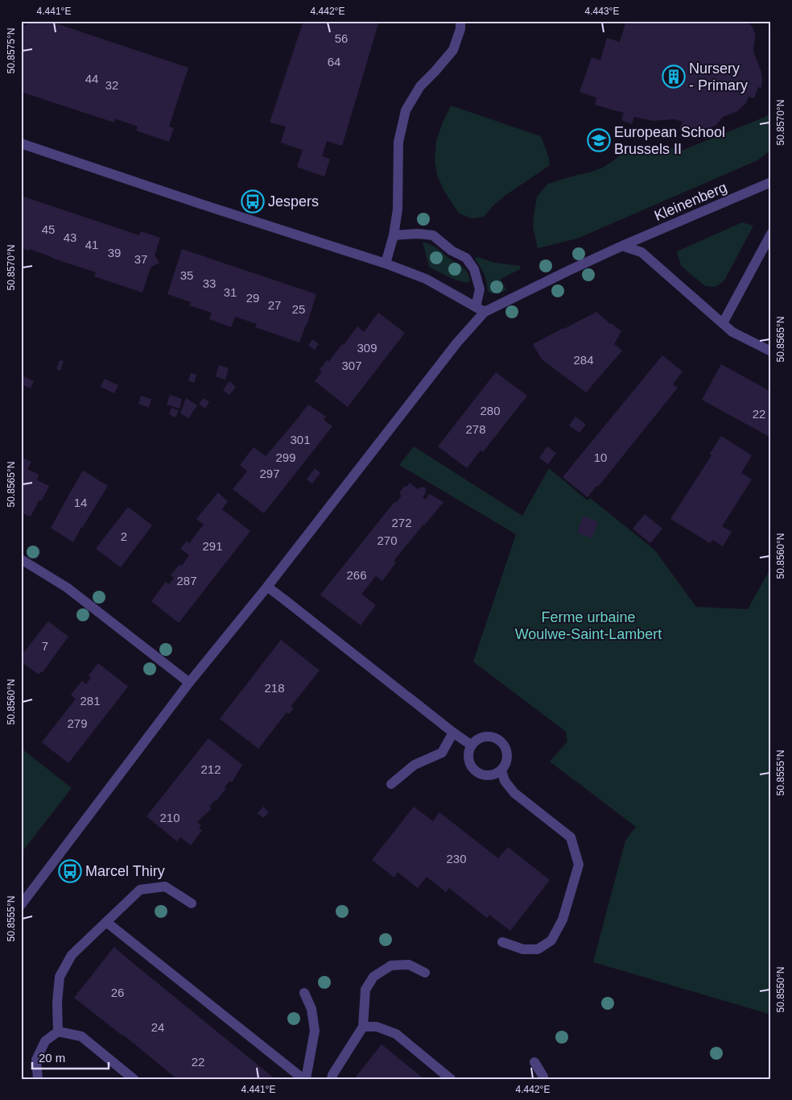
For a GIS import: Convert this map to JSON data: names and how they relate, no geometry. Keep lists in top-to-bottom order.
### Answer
{
  "streets": {
    "street": ["Kleinenberg"]
  },
  "parks": ["Ferme urbaine Woulwe-Saint-Lambert"],
  "places": {
    "building": ["Nursery - Primary"],
    "school or university": ["European School Brussels II"],
    "bus stop": ["Jespers", "Marcel Thiry"]
  },
  "house_numbers": [
    "56",
    "64",
    "44",
    "32",
    "45",
    "43",
    "41",
    "39",
    "37",
    "35",
    "33",
    "31",
    "29",
    "27",
    "25",
    "309",
    "284",
    "307",
    "280",
    "22",
    "278",
    "301",
    "299",
    "10",
    "297",
    "14",
    "272",
    "2",
    "270",
    "291",
    "266",
    "287",
    "7",
    "218",
    "281",
    "279",
    "212",
    "210",
    "230",
    "26",
    "24",
    "22"
  ],
  "scale_bar": "20 m",
  "coordinates": [
    "4.441°E",
    "4.442°E",
    "4.443°E",
    "50.8575°N",
    "50.8570°N",
    "50.8565°N",
    "50.8560°N",
    "50.8555°N",
    "50.8550°N"
  ]
}
